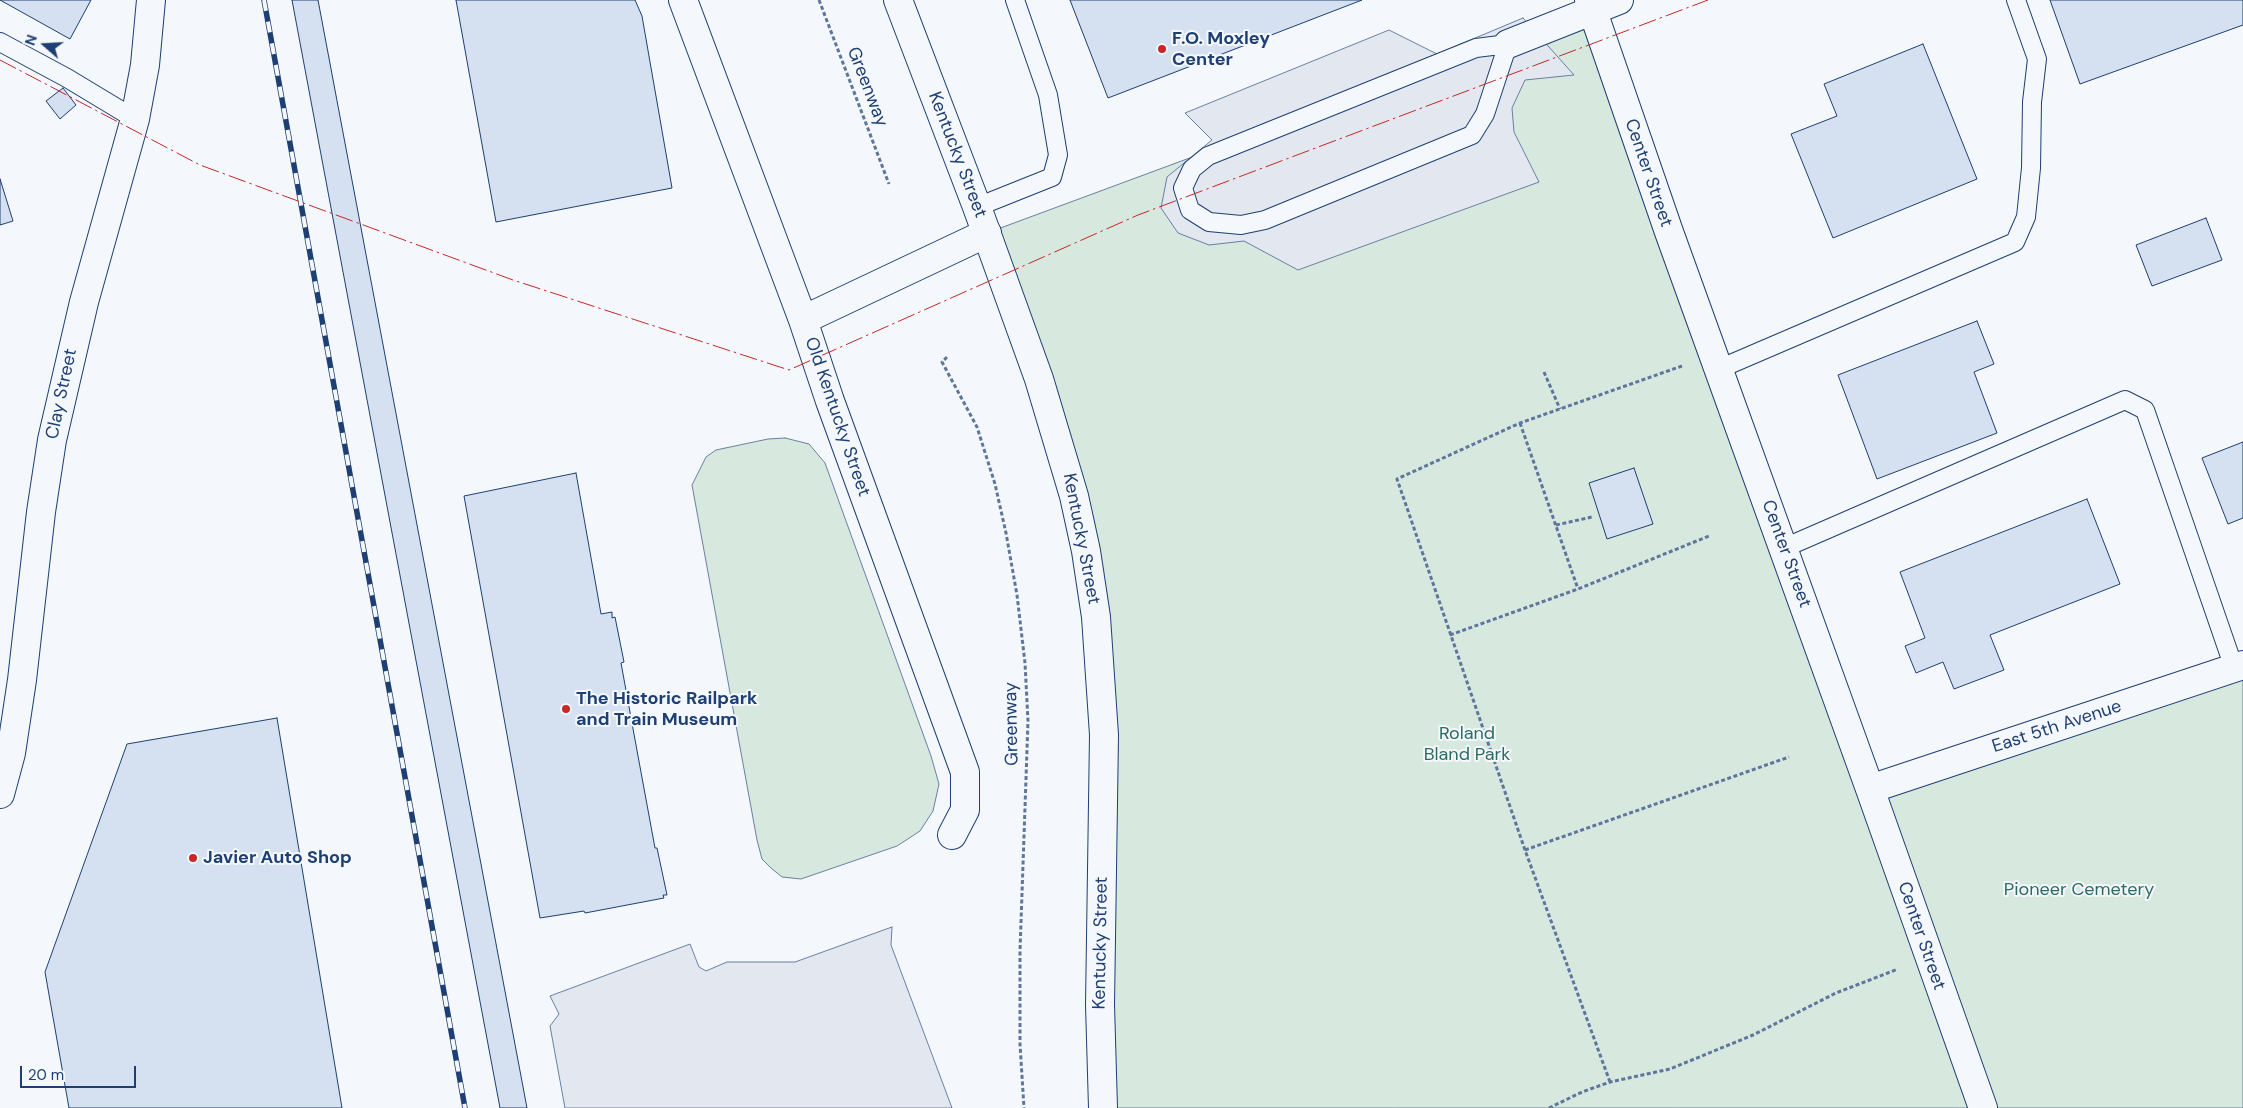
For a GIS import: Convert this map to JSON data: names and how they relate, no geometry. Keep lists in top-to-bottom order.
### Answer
{
  "streets": {
    "street": [
      "Kentucky Street",
      "Center Street",
      "Clay Street",
      "Old Kentucky Street",
      "East 5th Avenue"
    ],
    "path": ["Greenway"]
  },
  "crossings": [
    ["Center Street", "East 5th Avenue"]
  ],
  "parks": ["Roland Bland Park", "Pioneer Cemetery"],
  "places": ["F.O. Moxley Center", "The Historic Railpark and Train Museum", "Javier Auto Shop"],
  "scale_bar": "20 m",
  "north": "left"
}
